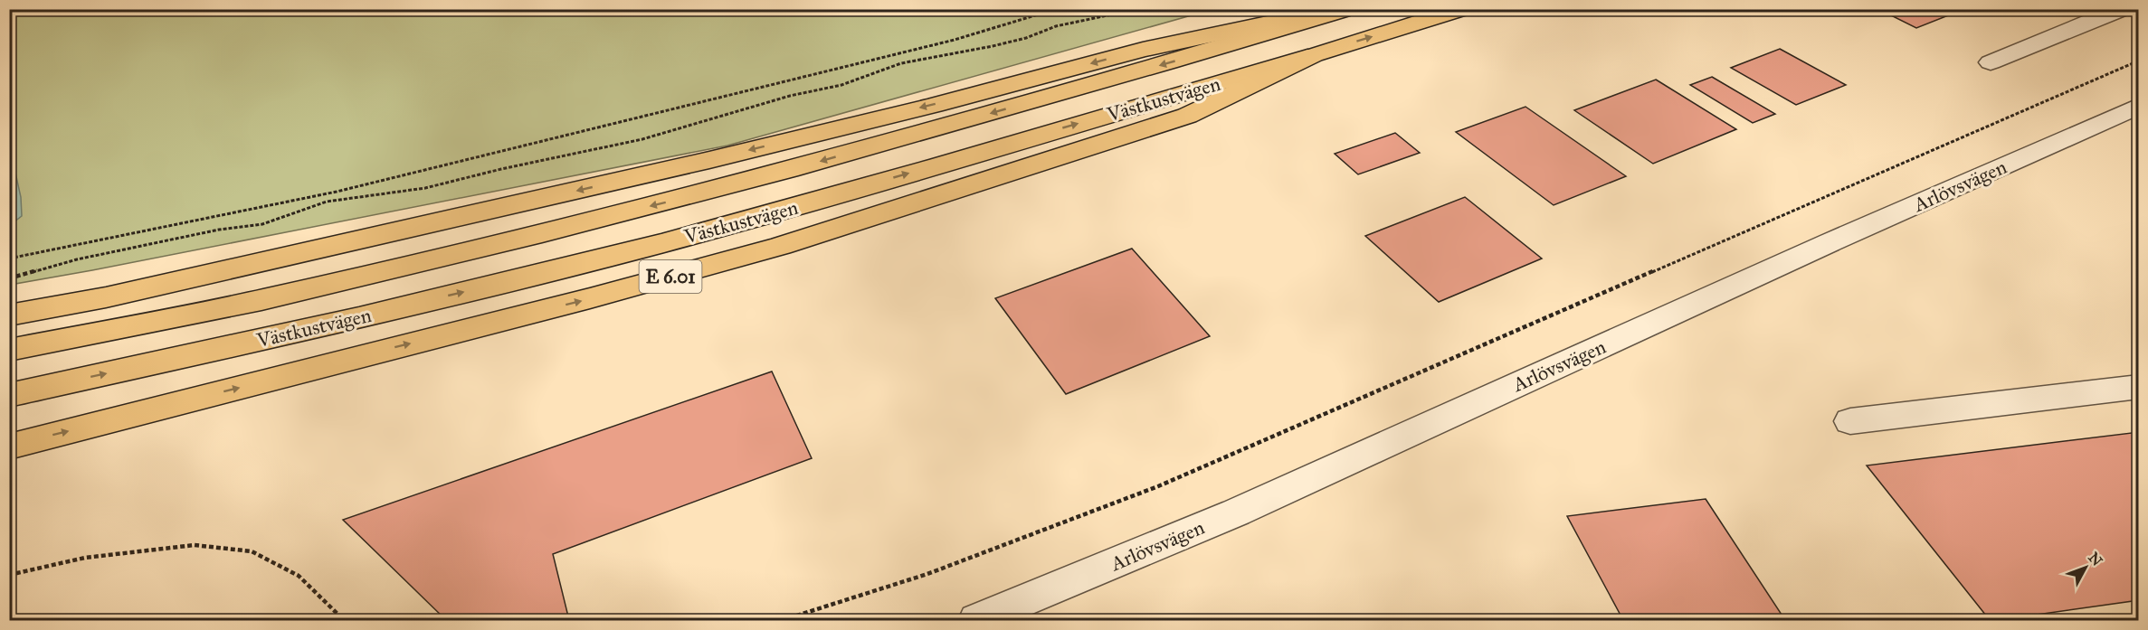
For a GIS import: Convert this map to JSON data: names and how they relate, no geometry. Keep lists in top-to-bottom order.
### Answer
{
  "streets": {
    "main road": ["Västkustvägen", "E 6.01"],
    "street": ["Arlövsvägen"]
  },
  "crossings": [
    ["Västkustvägen", "E 6.01"]
  ],
  "north": "top right"
}
